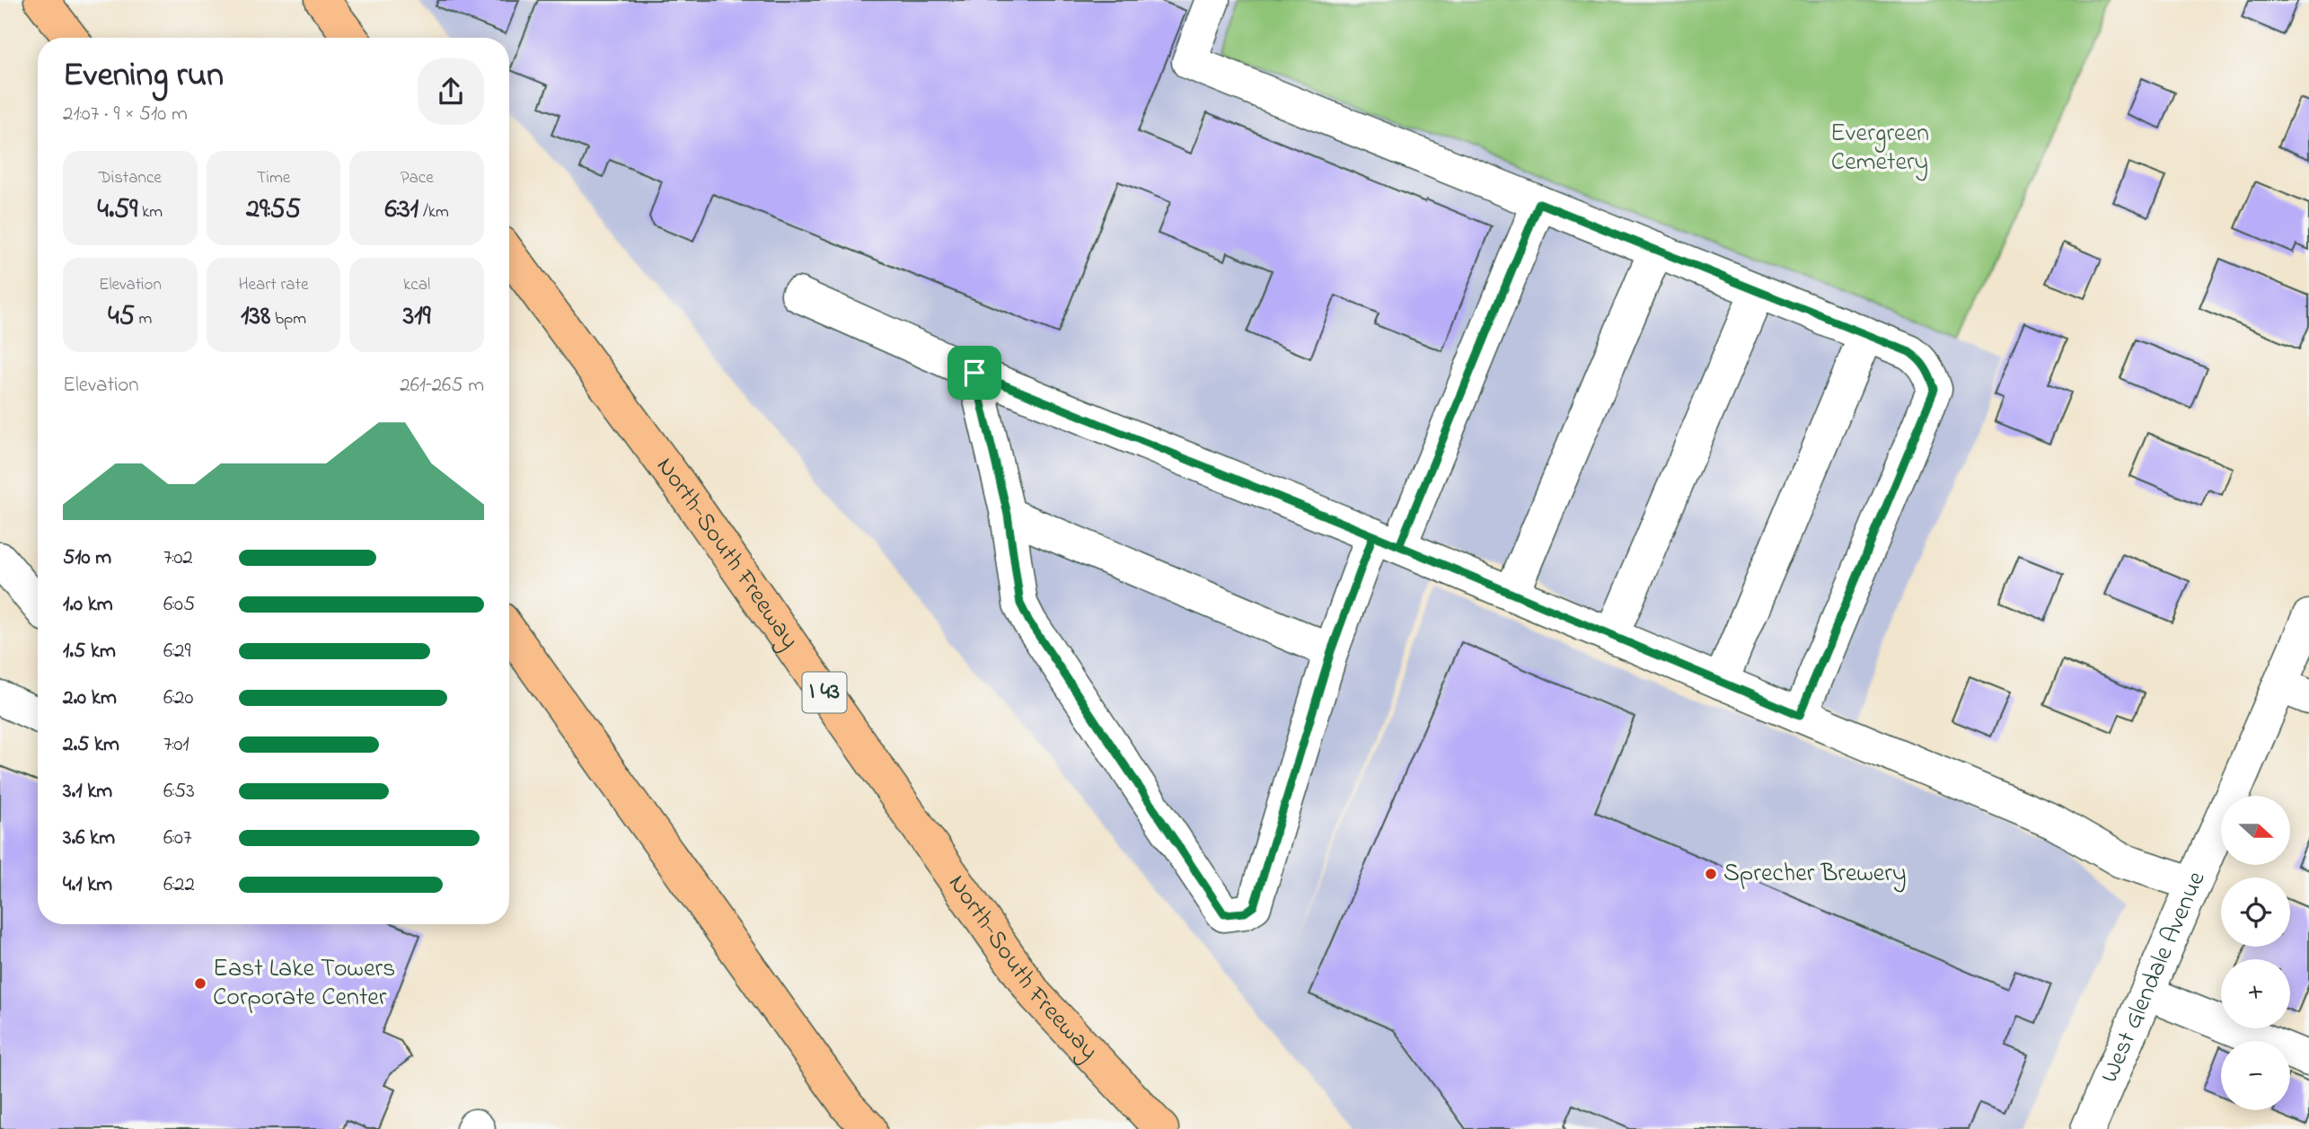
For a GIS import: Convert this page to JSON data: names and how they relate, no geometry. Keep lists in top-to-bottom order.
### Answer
{
  "streets": {
    "highway": ["North-South Freeway", "I 43"],
    "street": ["West Glendale Avenue"]
  },
  "parks": ["Evergreen Cemetery"],
  "places": ["Sprecher Brewery", "East Lake Towers Corporate Center"],
  "north": "right",
  "page": {
    "heading": ["Evening run", "21:07 · 9 × 510 m"],
    "stats": [
      ["Distance", "4.59 km"],
      ["Time", "29:55"],
      ["Pace", "6:31 /km"],
      ["Elevation", "45 m"],
      ["Heart rate", "138 bpm"],
      ["kcal", "319"]
    ],
    "chart": ["Elevation", "261–265 m"],
    "list": [
      {
        "name": "510 m",
        "note": "7:02"
      },
      {
        "name": "1.0 km",
        "note": "6:05"
      },
      {
        "name": "1.5 km",
        "note": "6:29"
      },
      {
        "name": "2.0 km",
        "note": "6:20"
      },
      {
        "name": "2.5 km",
        "note": "7:01"
      },
      {
        "name": "3.1 km",
        "note": "6:53"
      },
      {
        "name": "3.6 km",
        "note": "6:07"
      },
      {
        "name": "4.1 km",
        "note": "6:22"
      }
    ],
    "map_buttons": ["+", "−"]
  }
}
